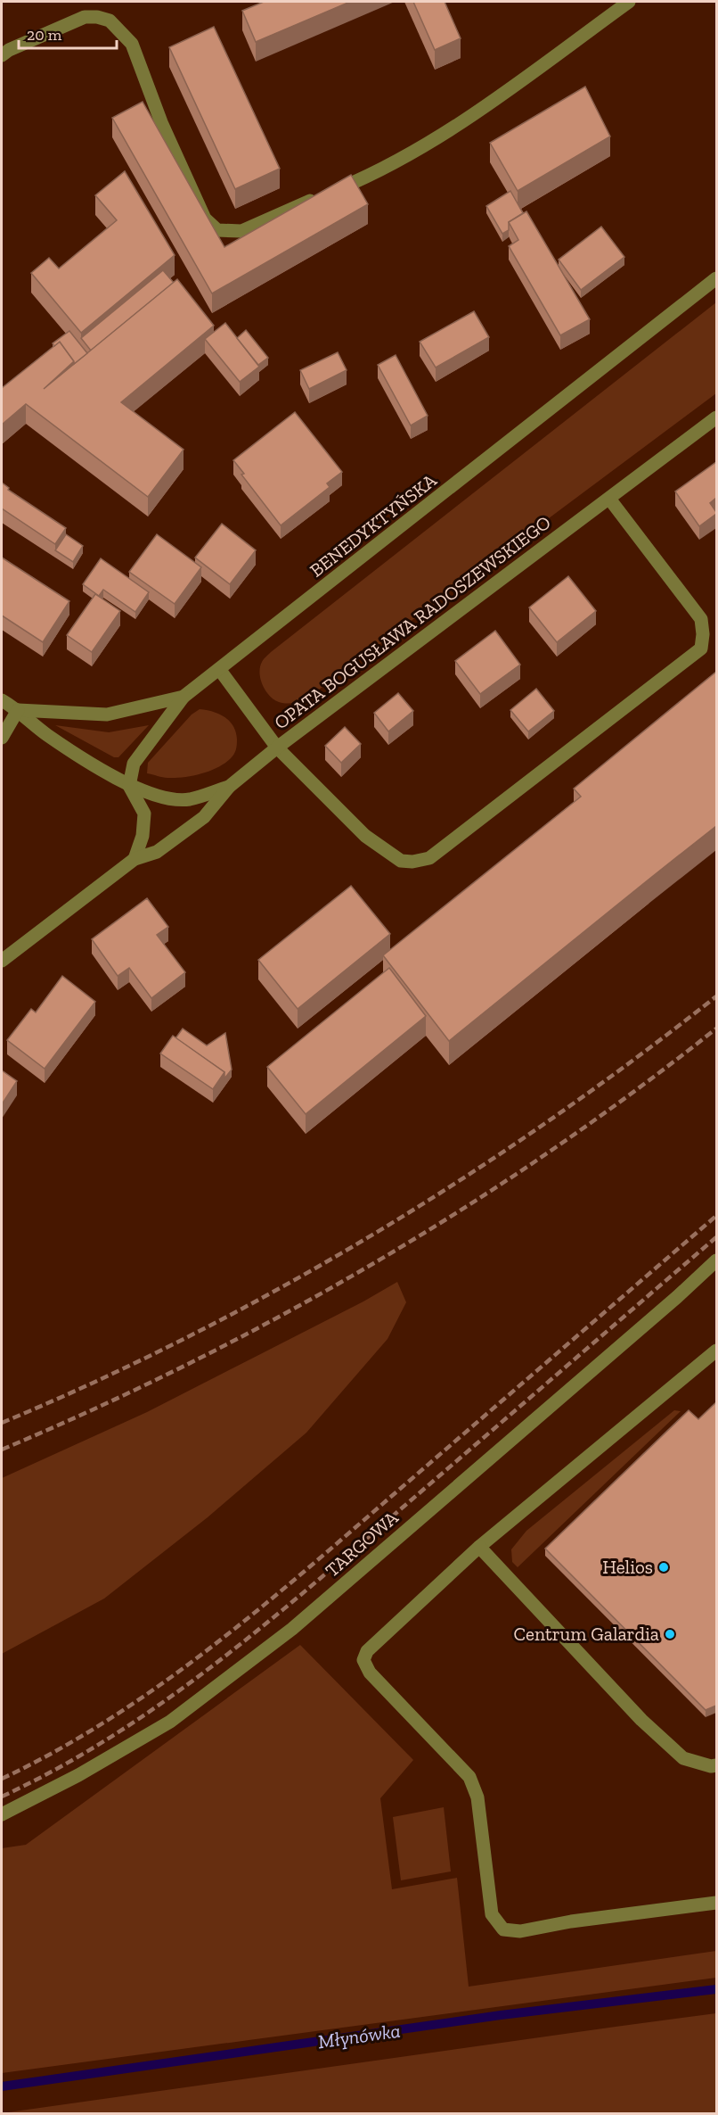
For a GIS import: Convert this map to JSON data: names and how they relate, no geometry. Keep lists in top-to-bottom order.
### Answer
{
  "streets": {
    "street": ["BENEDYKTYŃSKA", "OPATA BOGUSŁAWA RADOSZEWSKIEGO", "TARGOWA"]
  },
  "crossings": [
    ["BENEDYKTYŃSKA", "OPATA BOGUSŁAWA RADOSZEWSKIEGO"]
  ],
  "water": ["Młynówka"],
  "places": ["Helios", "Centrum Galardia"],
  "scale_bar": "20 m"
}
